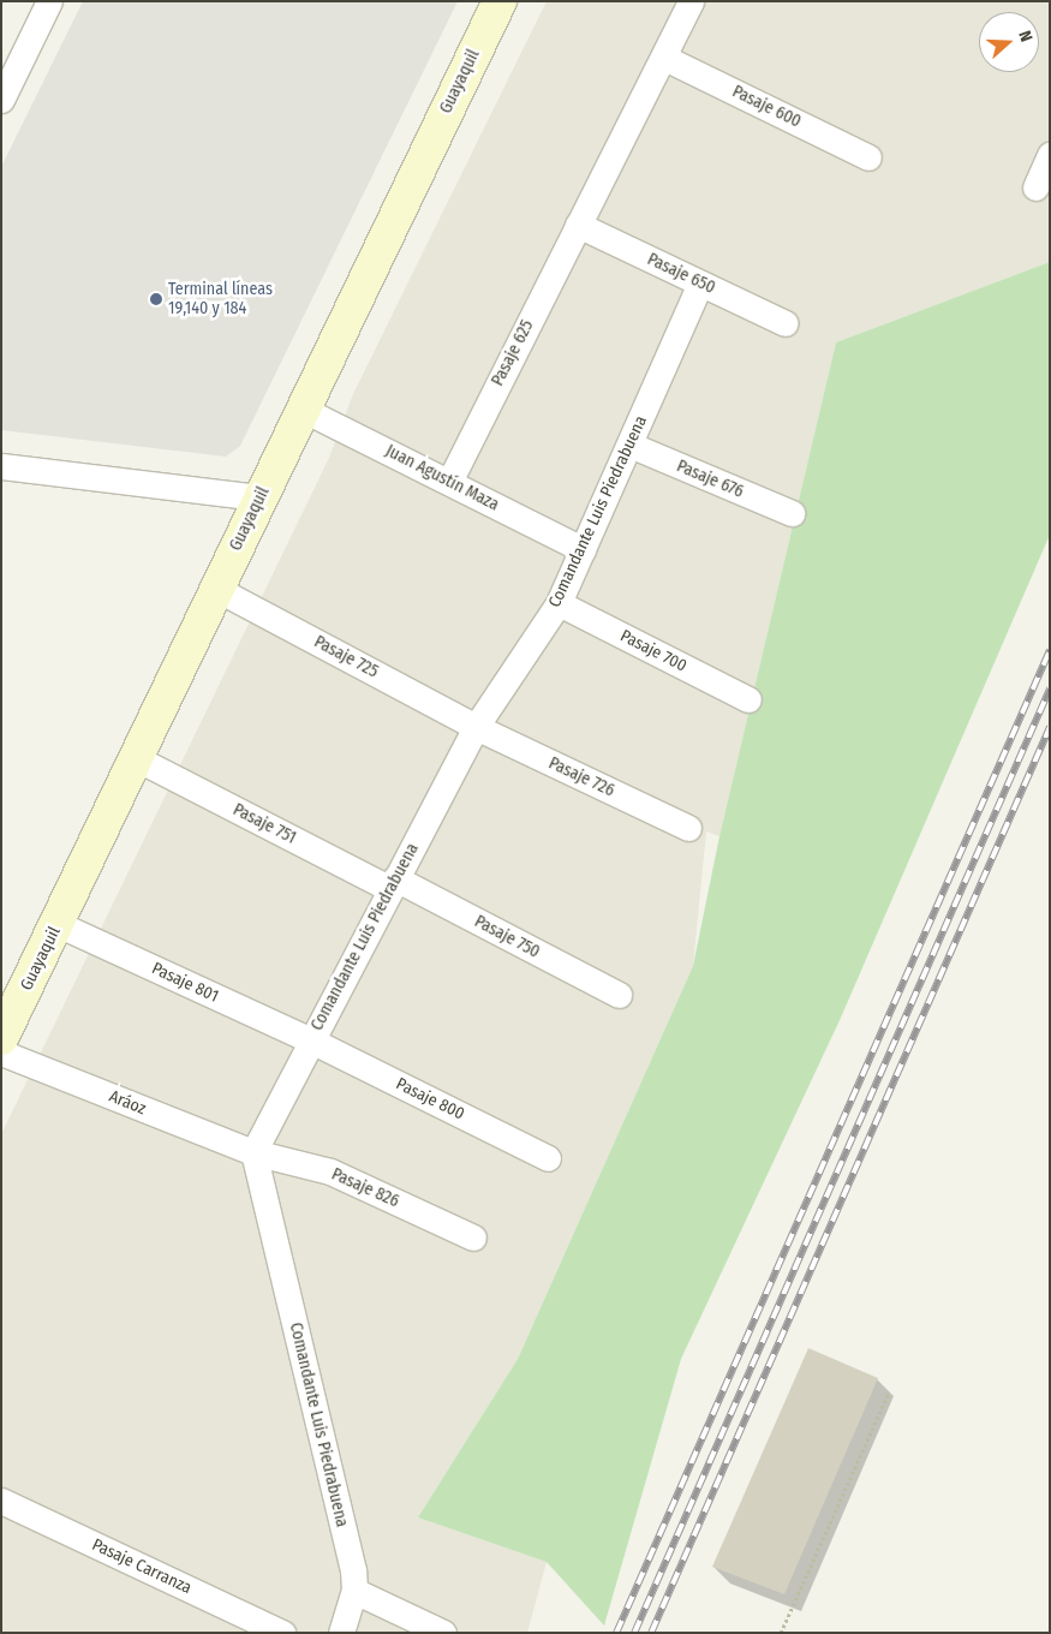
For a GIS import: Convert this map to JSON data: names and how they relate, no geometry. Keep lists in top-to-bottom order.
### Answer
{
  "streets": {
    "street": [
      "Guayaquil",
      "Pasaje 600",
      "Pasaje 650",
      "Pasaje 625",
      "Juan Agustín Maza",
      "Pasaje 676",
      "Comandante Luis Piedrabuena",
      "Pasaje 700",
      "Pasaje 725",
      "Pasaje 726",
      "Pasaje 751",
      "Pasaje 750",
      "Pasaje 801",
      "Pasaje 800",
      "Aráoz",
      "Pasaje 826",
      "Pasaje Carranza"
    ]
  },
  "crossings": [
    ["Guayaquil", "Juan Agustín Maza"],
    ["Guayaquil", "Pasaje 725"],
    ["Guayaquil", "Pasaje 751"],
    ["Guayaquil", "Pasaje 801"],
    ["Pasaje 650", "Pasaje 625"],
    ["Pasaje 650", "Comandante Luis Piedrabuena"],
    ["Pasaje 625", "Juan Agustín Maza"],
    ["Juan Agustín Maza", "Comandante Luis Piedrabuena"],
    ["Pasaje 676", "Comandante Luis Piedrabuena"],
    ["Comandante Luis Piedrabuena", "Pasaje 700"],
    ["Comandante Luis Piedrabuena", "Pasaje 725"],
    ["Comandante Luis Piedrabuena", "Pasaje 726"],
    ["Comandante Luis Piedrabuena", "Pasaje 751"],
    ["Comandante Luis Piedrabuena", "Pasaje 750"],
    ["Comandante Luis Piedrabuena", "Pasaje 801"],
    ["Comandante Luis Piedrabuena", "Pasaje 800"],
    ["Comandante Luis Piedrabuena", "Aráoz"],
    ["Comandante Luis Piedrabuena", "Pasaje 826"],
    ["Pasaje 725", "Pasaje 726"],
    ["Pasaje 751", "Pasaje 750"],
    ["Pasaje 801", "Pasaje 800"],
    ["Aráoz", "Pasaje 826"]
  ],
  "places": ["Terminal líneas 19,140 y 184"],
  "north": "right"
}
